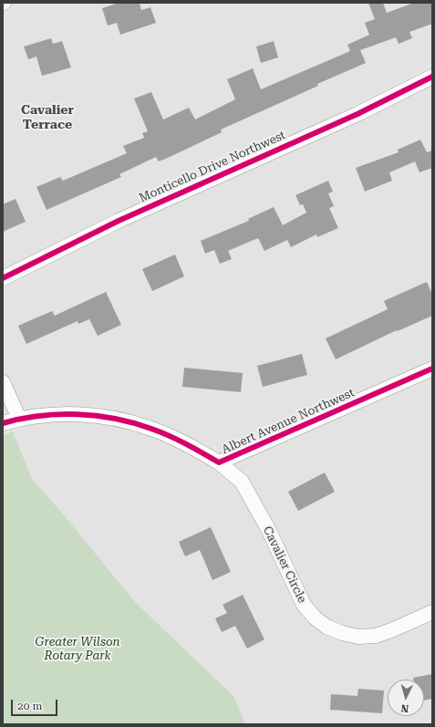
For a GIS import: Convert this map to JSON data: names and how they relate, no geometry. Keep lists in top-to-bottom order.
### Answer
{
  "streets": {
    "street": ["Monticello Drive Northwest", "Albert Avenue Northwest", "Cavalier Circle"]
  },
  "crossings": [
    ["Albert Avenue Northwest", "Cavalier Circle"]
  ],
  "districts": ["Cavalier Terrace"],
  "parks": ["Greater Wilson Rotary Park"],
  "scale_bar": "20 m",
  "north": "bottom"
}
